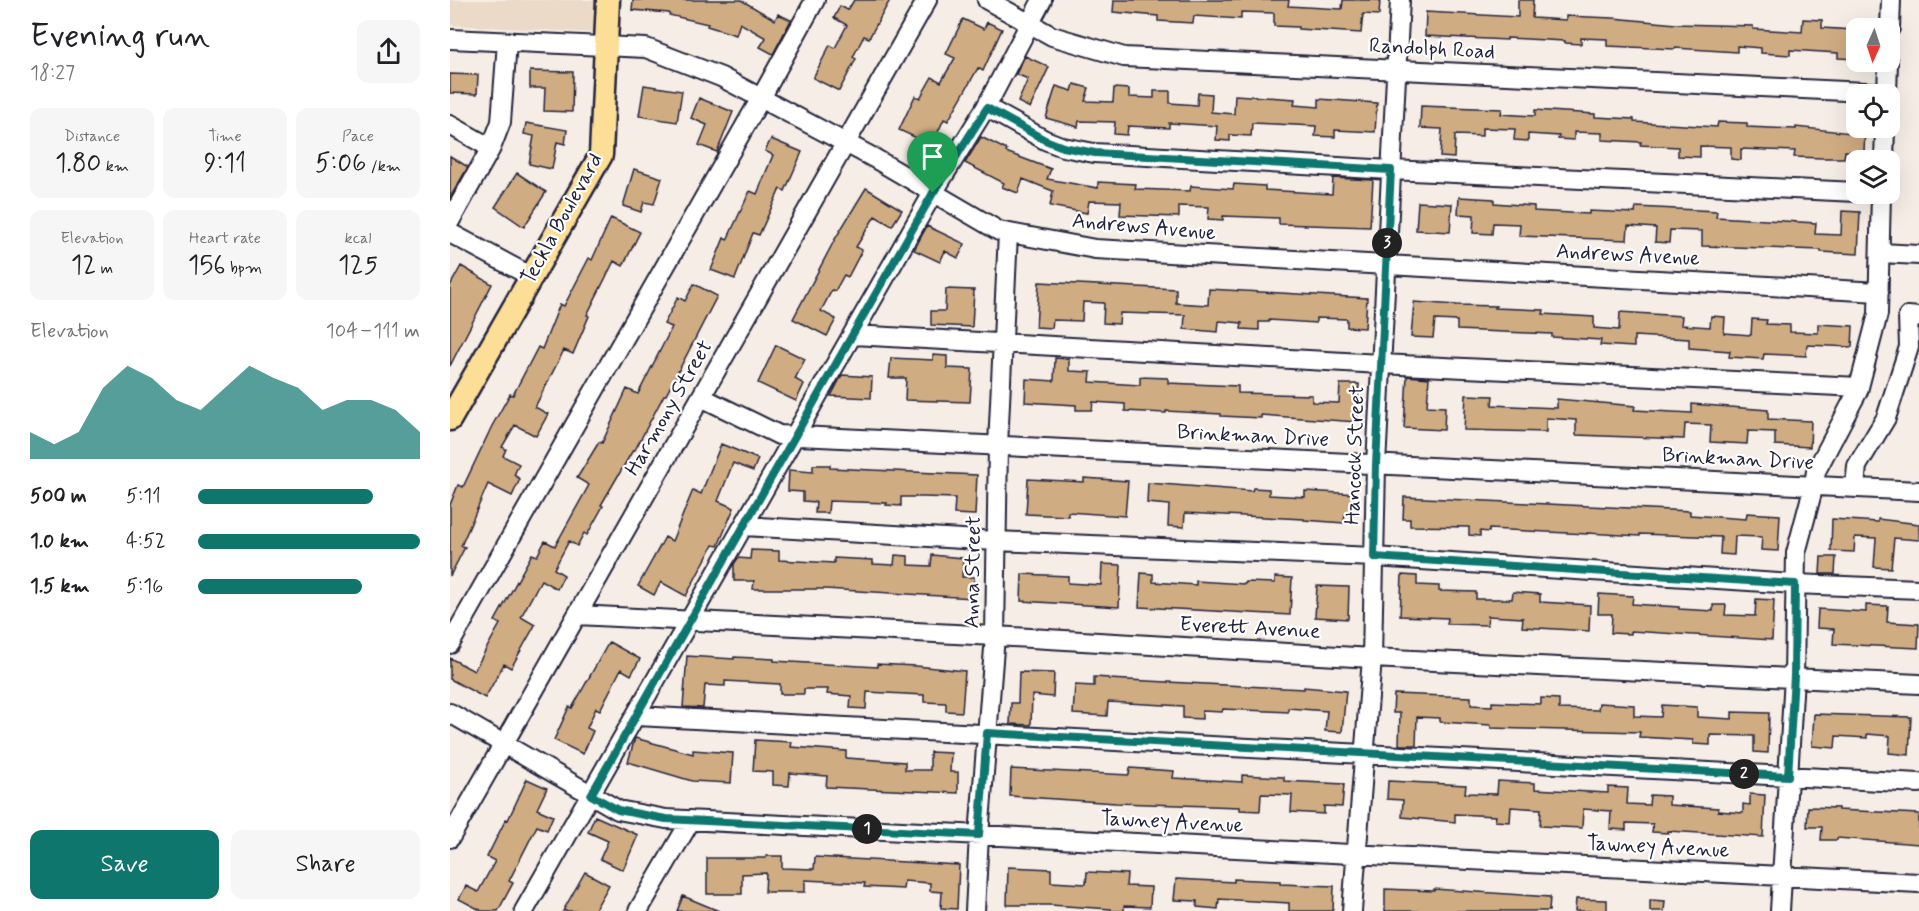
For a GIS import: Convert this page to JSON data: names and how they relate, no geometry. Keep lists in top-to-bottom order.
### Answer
{
  "streets": {
    "main road": ["Teckla Boulevard"],
    "street": [
      "Randolph Road",
      "Andrews Avenue",
      "Harmony Street",
      "Brinkman Drive",
      "Hancock Street",
      "Anna Street",
      "Everett Avenue",
      "Tawney Avenue"
    ]
  },
  "crossings": [
    ["Randolph Road", "Hancock Street"],
    ["Teckla Boulevard", "Andrews Avenue"],
    ["Andrews Avenue", "Harmony Street"],
    ["Andrews Avenue", "Hancock Street"],
    ["Andrews Avenue", "Anna Street"],
    ["Harmony Street", "Brinkman Drive"],
    ["Harmony Street", "Everett Avenue"],
    ["Harmony Street", "Tawney Avenue"],
    ["Brinkman Drive", "Hancock Street"],
    ["Brinkman Drive", "Anna Street"],
    ["Hancock Street", "Everett Avenue"],
    ["Hancock Street", "Tawney Avenue"],
    ["Anna Street", "Everett Avenue"],
    ["Anna Street", "Tawney Avenue"]
  ],
  "north": "bottom",
  "page": {
    "heading": ["Evening run", "18:27"],
    "stats": [
      ["Distance", "1.80 km"],
      ["Time", "9:11"],
      ["Pace", "5:06 /km"],
      ["Elevation", "12 m"],
      ["Heart rate", "156 bpm"],
      ["kcal", "125"]
    ],
    "pins": ["3", "2", "1"],
    "chart": ["Elevation", "104–111 m"],
    "list": [
      {
        "name": "500 m",
        "note": "5:11"
      },
      {
        "name": "1.0 km",
        "note": "4:52"
      },
      {
        "name": "1.5 km",
        "note": "5:16"
      }
    ],
    "buttons": ["Save", "Share"]
  }
}
